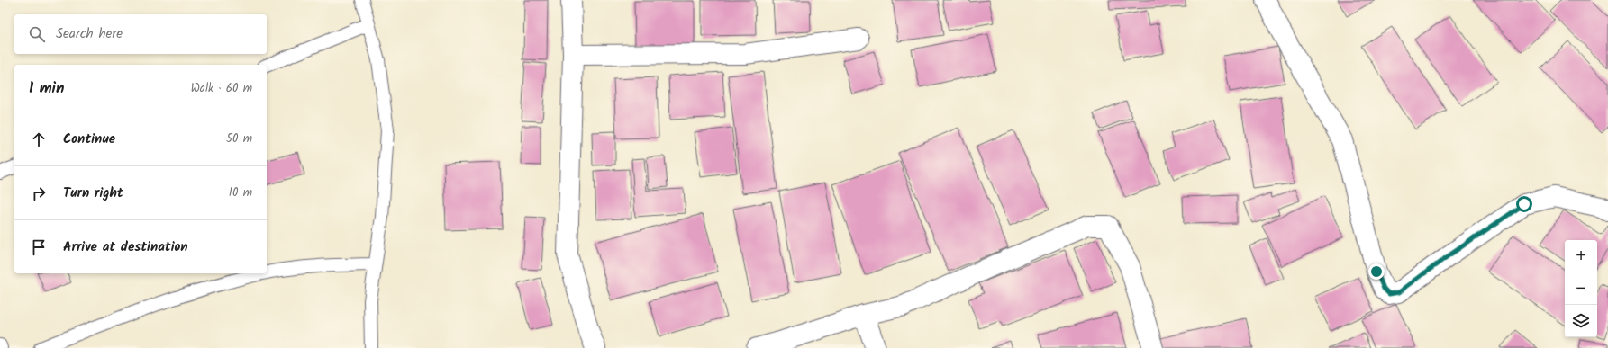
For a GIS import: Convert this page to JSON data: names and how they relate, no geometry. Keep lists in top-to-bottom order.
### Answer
{
  "page": {
    "search": "Search here",
    "heading": ["1 min", "Walk · 60 m"],
    "list": [
      ["Continue", "50 m"],
      ["Turn right", "10 m"],
      "Arrive at destination"
    ],
    "map_buttons": ["+", "−"]
  }
}
